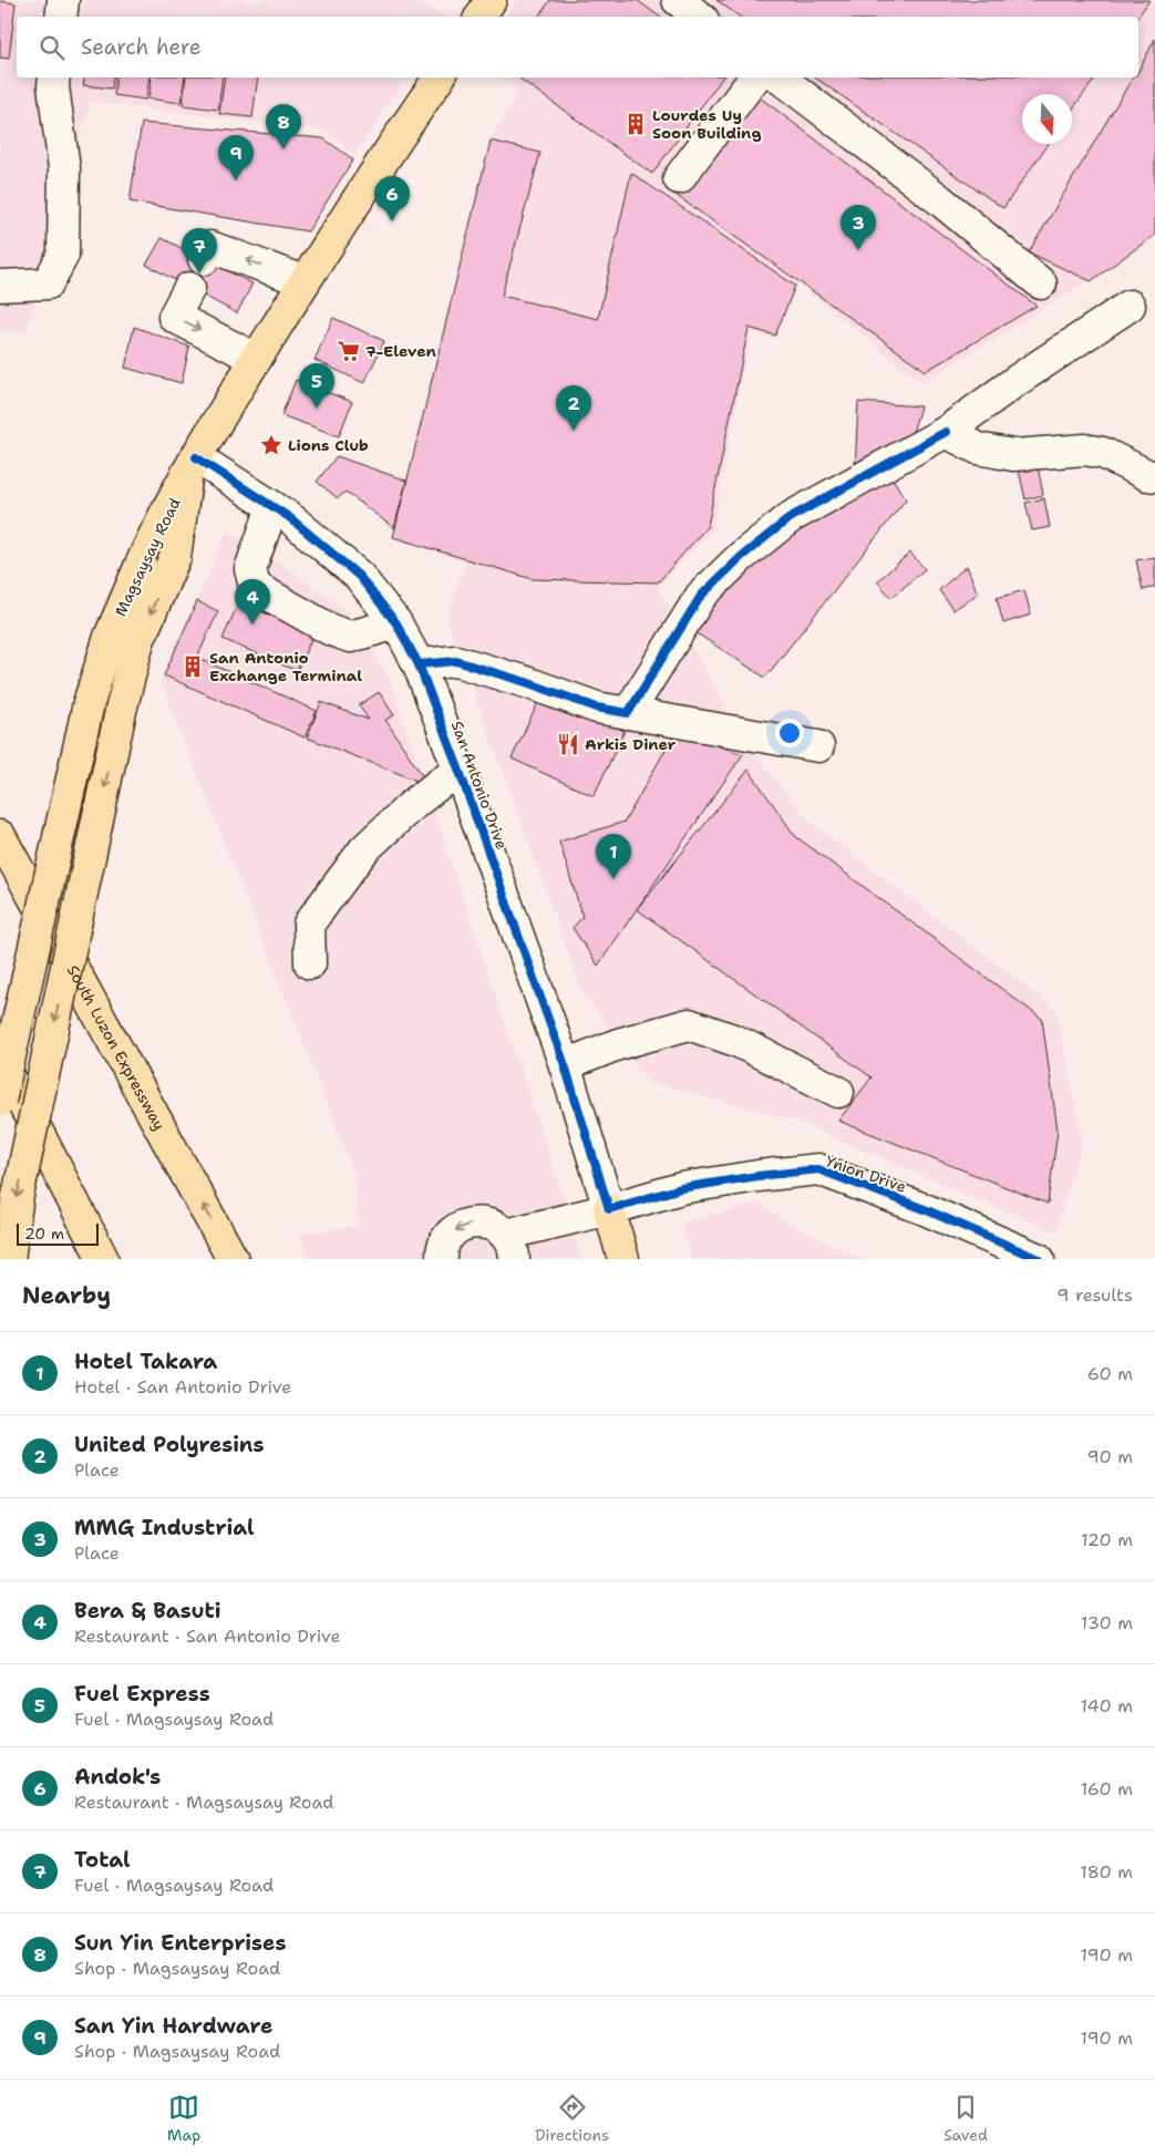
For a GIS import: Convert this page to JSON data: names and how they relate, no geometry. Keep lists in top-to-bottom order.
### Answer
{
  "streets": {
    "main road": ["Magsaysay Road", "South Luzon Expressway"],
    "street": ["San Antonio Drive", "Ynion Drive"]
  },
  "crossings": [
    ["Magsaysay Road", "San Antonio Drive"],
    ["San Antonio Drive", "Ynion Drive"]
  ],
  "places": {
    "building": ["Lourdes Uy Soon Building", "San Antonio Exchange Terminal"],
    "supermarket": ["7-Eleven"],
    "place": ["Lions Club"],
    "restaurant": ["Arkis Diner"]
  },
  "scale_bar": "20 m",
  "north": "bottom",
  "page": {
    "search": "Search here",
    "pins": [
      "8",
      "9",
      "6",
      "3",
      "7",
      "5",
      "2",
      "4",
      "1"
    ],
    "scale": "20 m",
    "heading": ["Nearby", "9 results"],
    "list": [
      {
        "mark": "1",
        "name": "Hotel Takara",
        "note": "Hotel · San Antonio Drive",
        "value": "60 m"
      },
      {
        "mark": "2",
        "name": "United Polyresins",
        "note": "Place",
        "value": "90 m"
      },
      {
        "mark": "3",
        "name": "MMG Industrial",
        "note": "Place",
        "value": "120 m"
      },
      {
        "mark": "4",
        "name": "Bera & Basuti",
        "note": "Restaurant · San Antonio Drive",
        "value": "130 m"
      },
      {
        "mark": "5",
        "name": "Fuel Express",
        "note": "Fuel · Magsaysay Road",
        "value": "140 m"
      },
      {
        "mark": "6",
        "name": "Andok's",
        "note": "Restaurant · Magsaysay Road",
        "value": "160 m"
      },
      {
        "mark": "7",
        "name": "Total",
        "note": "Fuel · Magsaysay Road",
        "value": "180 m"
      },
      {
        "mark": "8",
        "name": "Sun Yin Enterprises",
        "note": "Shop · Magsaysay Road",
        "value": "190 m"
      },
      {
        "mark": "9",
        "name": "San Yin Hardware",
        "note": "Shop · Magsaysay Road",
        "value": "190 m"
      }
    ],
    "nav": ["Map", "Directions", "Saved"]
  }
}
